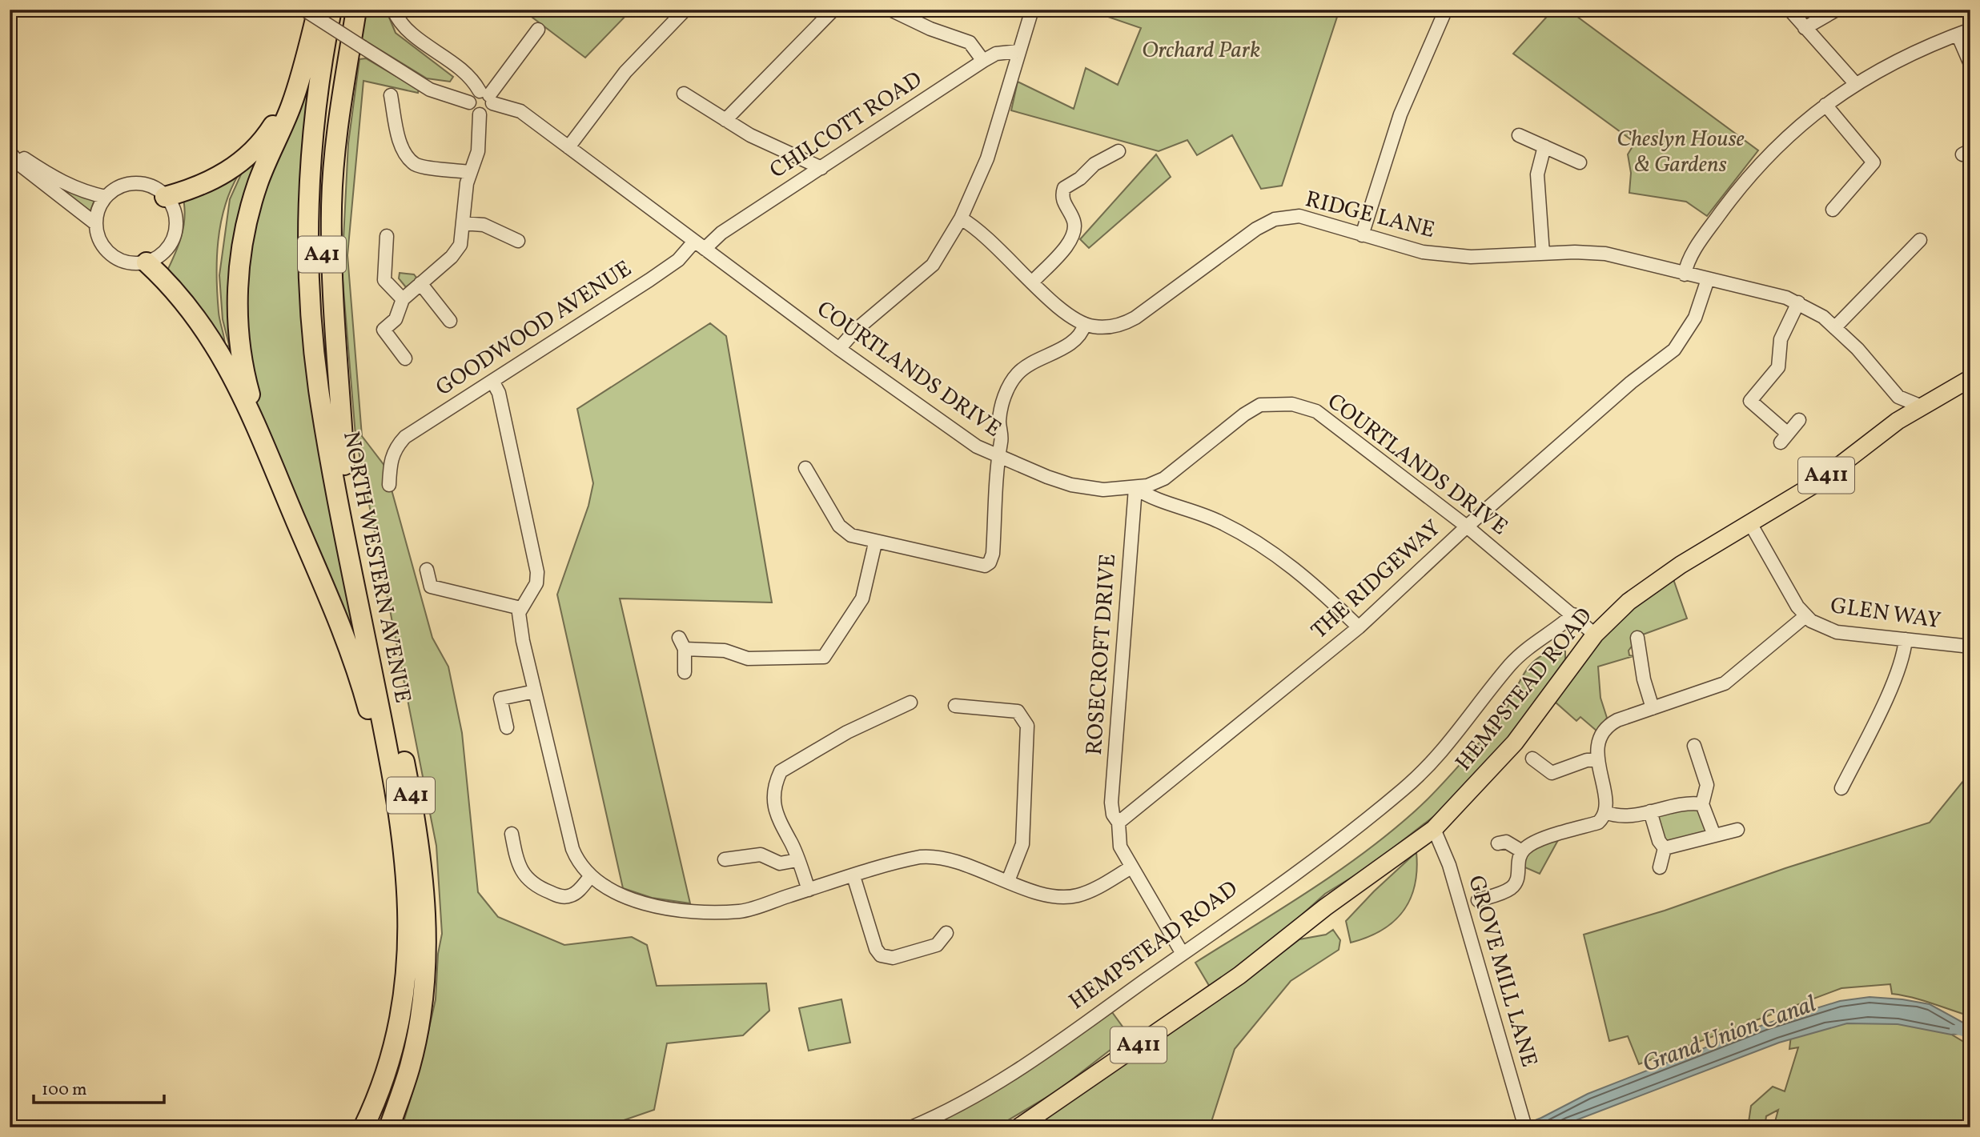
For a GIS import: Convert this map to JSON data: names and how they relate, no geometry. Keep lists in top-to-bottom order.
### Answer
{
  "streets": {
    "highway": ["A41", "NORTH WESTERN AVENUE"],
    "main road": ["A411", "HEMPSTEAD ROAD"],
    "street": [
      "CHILCOTT ROAD",
      "RIDGE LANE",
      "GOODWOOD AVENUE",
      "COURTLANDS DRIVE",
      "THE RIDGEWAY",
      "GLEN WAY",
      "ROSECROFT DRIVE",
      "GROVE MILL LANE"
    ]
  },
  "crossings": [
    ["CHILCOTT ROAD", "GOODWOOD AVENUE"],
    ["CHILCOTT ROAD", "COURTLANDS DRIVE"],
    ["RIDGE LANE", "THE RIDGEWAY"],
    ["RIDGE LANE", "HEMPSTEAD ROAD"],
    ["GOODWOOD AVENUE", "COURTLANDS DRIVE"],
    ["COURTLANDS DRIVE", "THE RIDGEWAY"],
    ["COURTLANDS DRIVE", "ROSECROFT DRIVE"],
    ["COURTLANDS DRIVE", "HEMPSTEAD ROAD"],
    ["THE RIDGEWAY", "ROSECROFT DRIVE"],
    ["GLEN WAY", "HEMPSTEAD ROAD"],
    ["ROSECROFT DRIVE", "HEMPSTEAD ROAD"],
    ["HEMPSTEAD ROAD", "GROVE MILL LANE"]
  ],
  "water": ["Grand Union Canal"],
  "parks": ["Orchard Park", "Cheslyn House & Gardens"],
  "scale_bar": "100 m"
}
